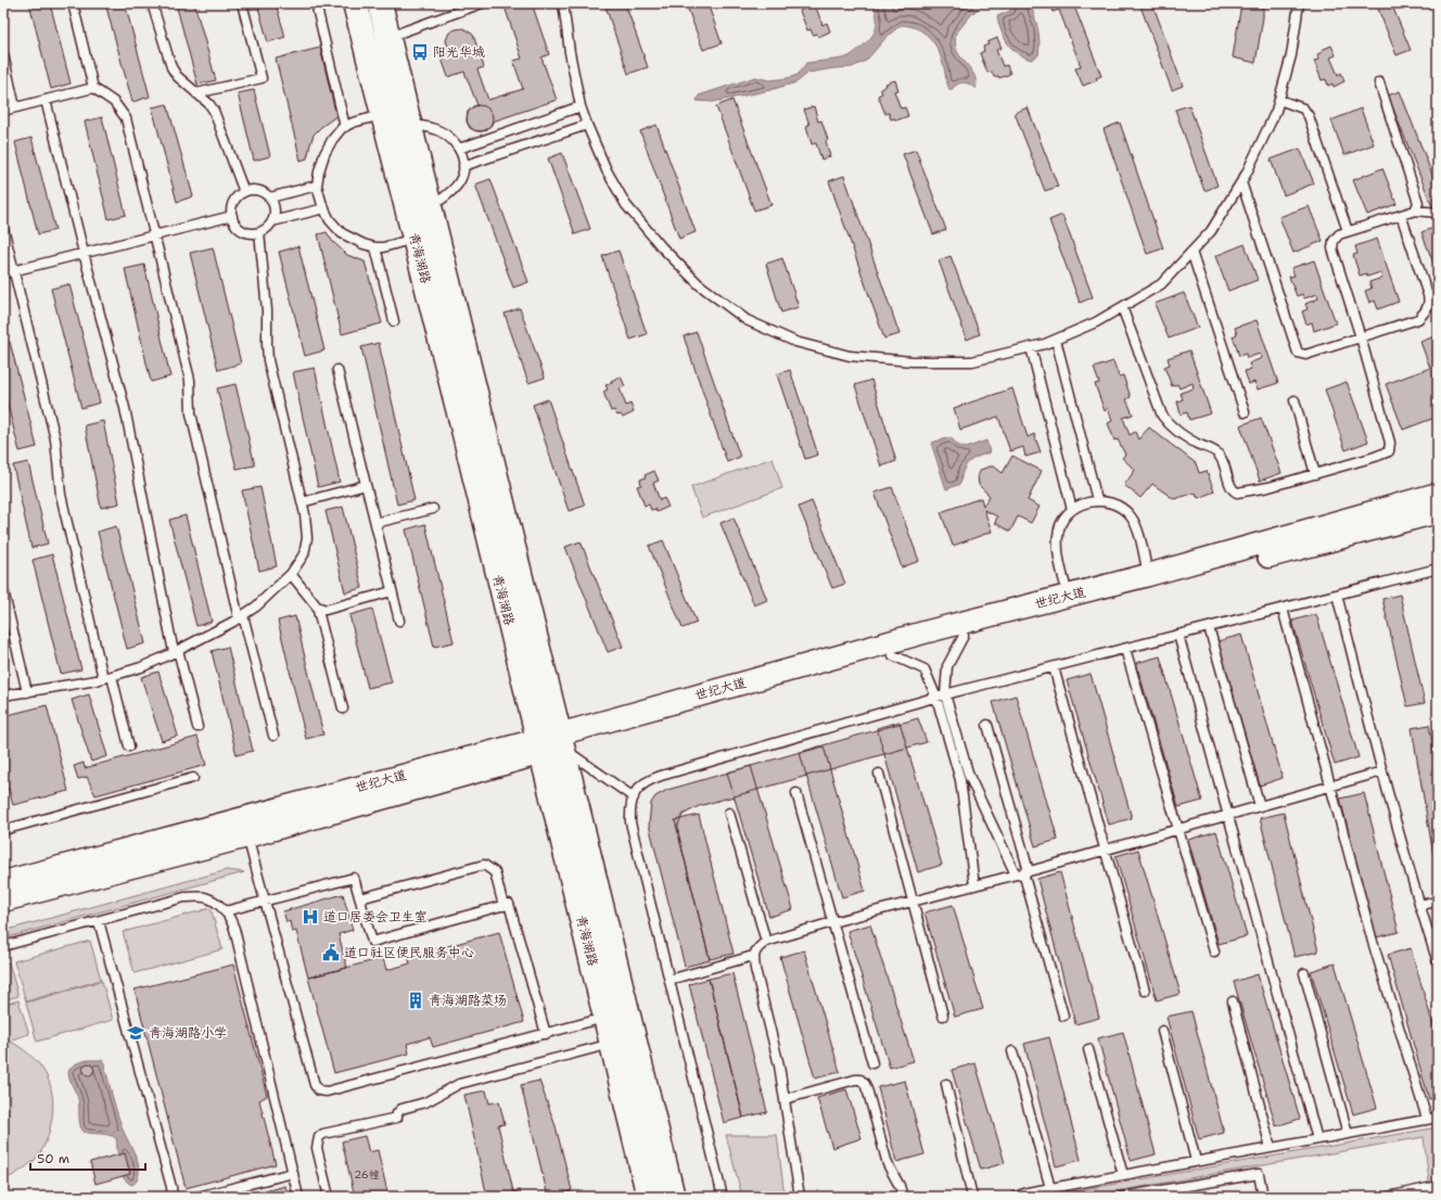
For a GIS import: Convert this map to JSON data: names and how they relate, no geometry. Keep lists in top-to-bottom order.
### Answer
{
  "streets": {
    "main road": ["青海湖路"],
    "street": ["世纪大道"]
  },
  "crossings": [
    ["青海湖路", "世纪大道"]
  ],
  "places": {
    "bus stop": ["阳光华城"],
    "hospital": ["道口居委会卫生室"],
    "public building": ["道口社区便民服务中心"],
    "building": ["青海湖路菜场"],
    "school or university": ["青海湖路小学"]
  },
  "house_numbers": ["26幢"],
  "scale_bar": "50 m"
}
